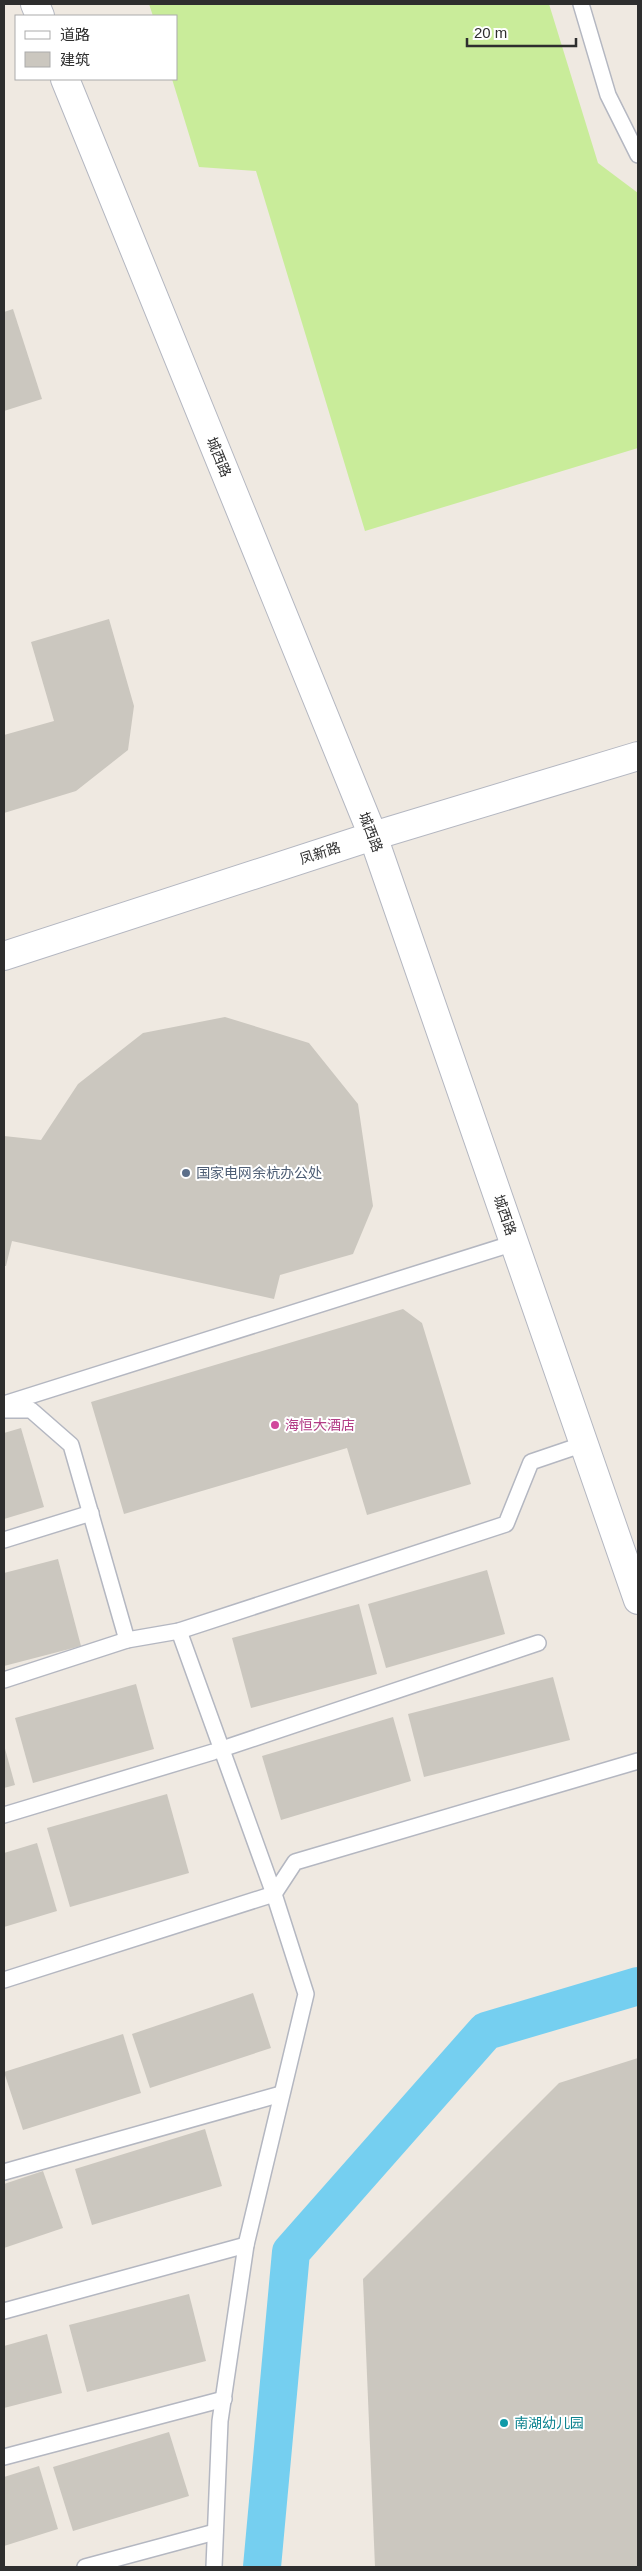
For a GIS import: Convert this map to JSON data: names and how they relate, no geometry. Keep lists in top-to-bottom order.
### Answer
{
  "streets": {
    "street": ["城西路", "凤新路"]
  },
  "crossings": [
    ["城西路", "凤新路"]
  ],
  "places": ["国家电网余杭办公处", "海恒大酒店", "南湖幼儿园"],
  "legend": ["道路", "建筑"],
  "scale_bar": "20 m"
}
